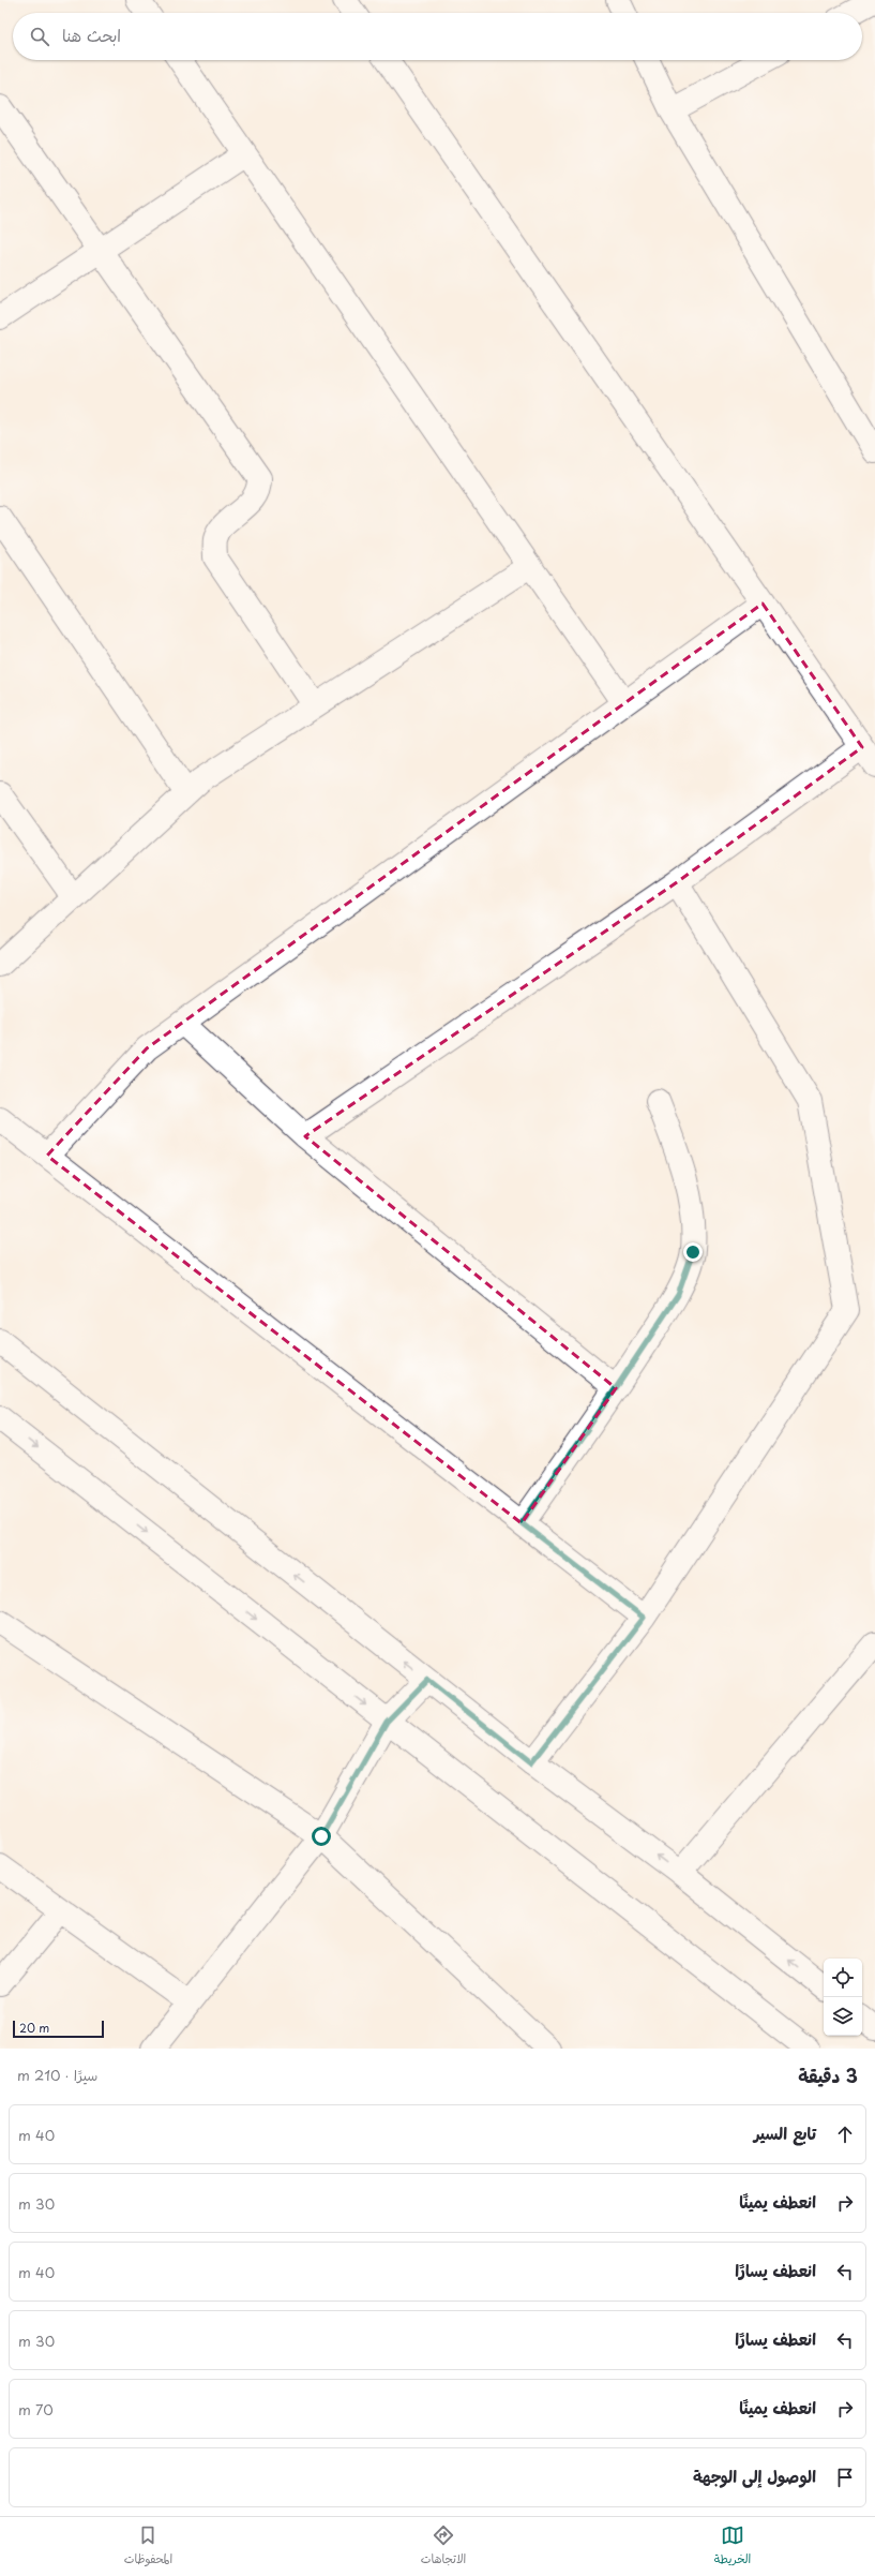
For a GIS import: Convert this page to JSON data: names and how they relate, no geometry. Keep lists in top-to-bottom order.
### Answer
{
  "scale_bar": "20 m",
  "page": {
    "search": "ابحث هنا",
    "scale": "20 m",
    "heading": ["3 دقيقة", "سيرًا · 210 m"],
    "list": [
      ["تابع السير", "40 m"],
      ["انعطف يمينًا", "30 m"],
      ["انعطف يسارًا", "40 m"],
      ["انعطف يسارًا", "30 m"],
      ["انعطف يمينًا", "70 m"],
      "الوصول إلى الوجهة"
    ],
    "nav": ["الخريطة", "الاتجاهات", "المحفوظات"]
  }
}
